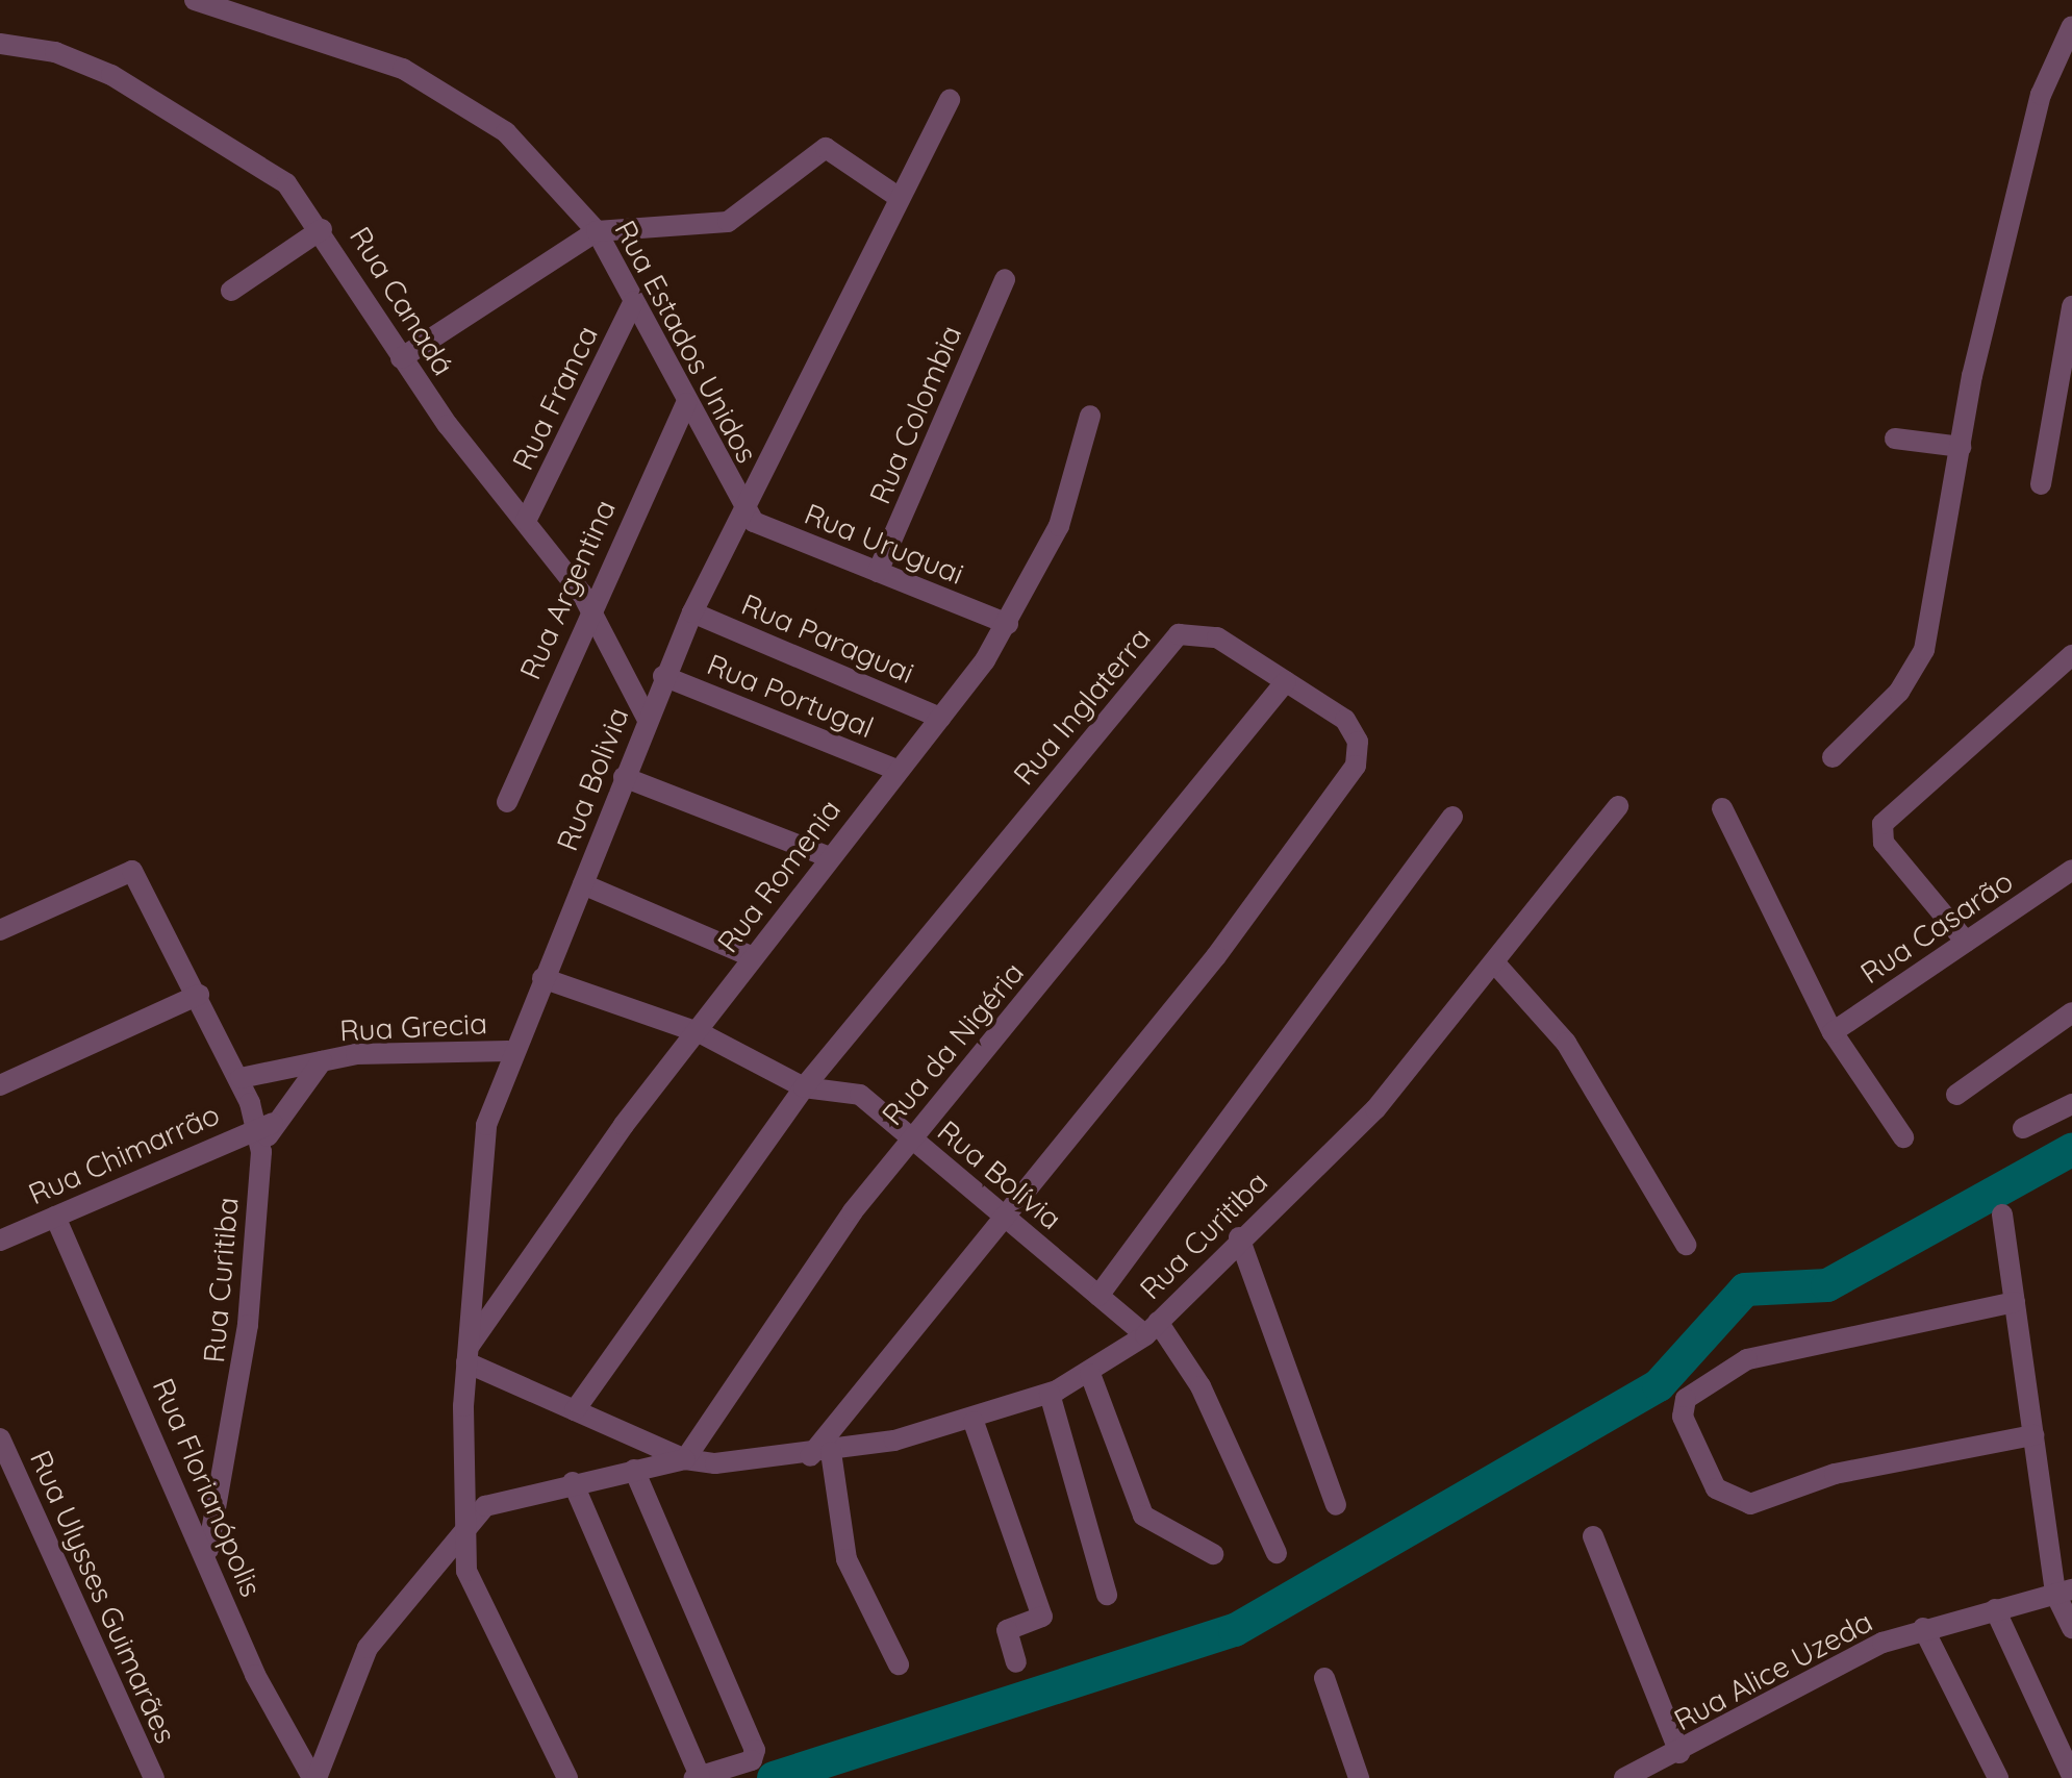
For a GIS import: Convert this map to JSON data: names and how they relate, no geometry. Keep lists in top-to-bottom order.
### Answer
{
  "streets": {
    "street": [
      "Rua Canadá",
      "Rua Estados Unidos",
      "Rua Franca",
      "Rua Colombia",
      "Rua Uruguai",
      "Rua Argentina",
      "Rua Paraguai",
      "Rua Portugal",
      "Rua Inglaterra",
      "Rua Bolivia",
      "Rua Romenia",
      "Rua Casarão",
      "Rua Grecia",
      "Rua da Nigéria",
      "Rua Chimarrão",
      "Rua Bolívia",
      "Rua Curitiba",
      "Rua Florianópolis",
      "Rua Ulysses Guimarães",
      "Rua Alice Uzeda"
    ]
  },
  "crossings": [
    ["Rua Canadá", "Rua Franca"],
    ["Rua Canadá", "Rua Argentina"],
    ["Rua Canadá", "Rua Bolivia"],
    ["Rua Estados Unidos", "Rua Franca"],
    ["Rua Estados Unidos", "Rua Uruguai"],
    ["Rua Estados Unidos", "Rua Argentina"],
    ["Rua Estados Unidos", "Rua Bolivia"],
    ["Rua Colombia", "Rua Uruguai"],
    ["Rua Uruguai", "Rua Bolivia"],
    ["Rua Uruguai", "Rua Romenia"],
    ["Rua Paraguai", "Rua Bolivia"],
    ["Rua Paraguai", "Rua Romenia"],
    ["Rua Portugal", "Rua Bolivia"],
    ["Rua Portugal", "Rua Romenia"],
    ["Rua Inglaterra", "Rua da Nigéria"],
    ["Rua Inglaterra", "Rua Bolívia"],
    ["Rua Inglaterra", "Rua Curitiba"],
    ["Rua Bolivia", "Rua Romenia"],
    ["Rua Bolivia", "Rua Grecia"],
    ["Rua Bolivia", "Rua Curitiba"],
    ["Rua Grecia", "Rua Chimarrão"],
    ["Rua Grecia", "Rua Curitiba"],
    ["Rua da Nigéria", "Rua Bolívia"],
    ["Rua da Nigéria", "Rua Curitiba"],
    ["Rua Chimarrão", "Rua Florianópolis"],
    ["Rua Bolívia", "Rua Curitiba"],
    ["Rua Curitiba", "Rua Florianópolis"]
  ]
}
